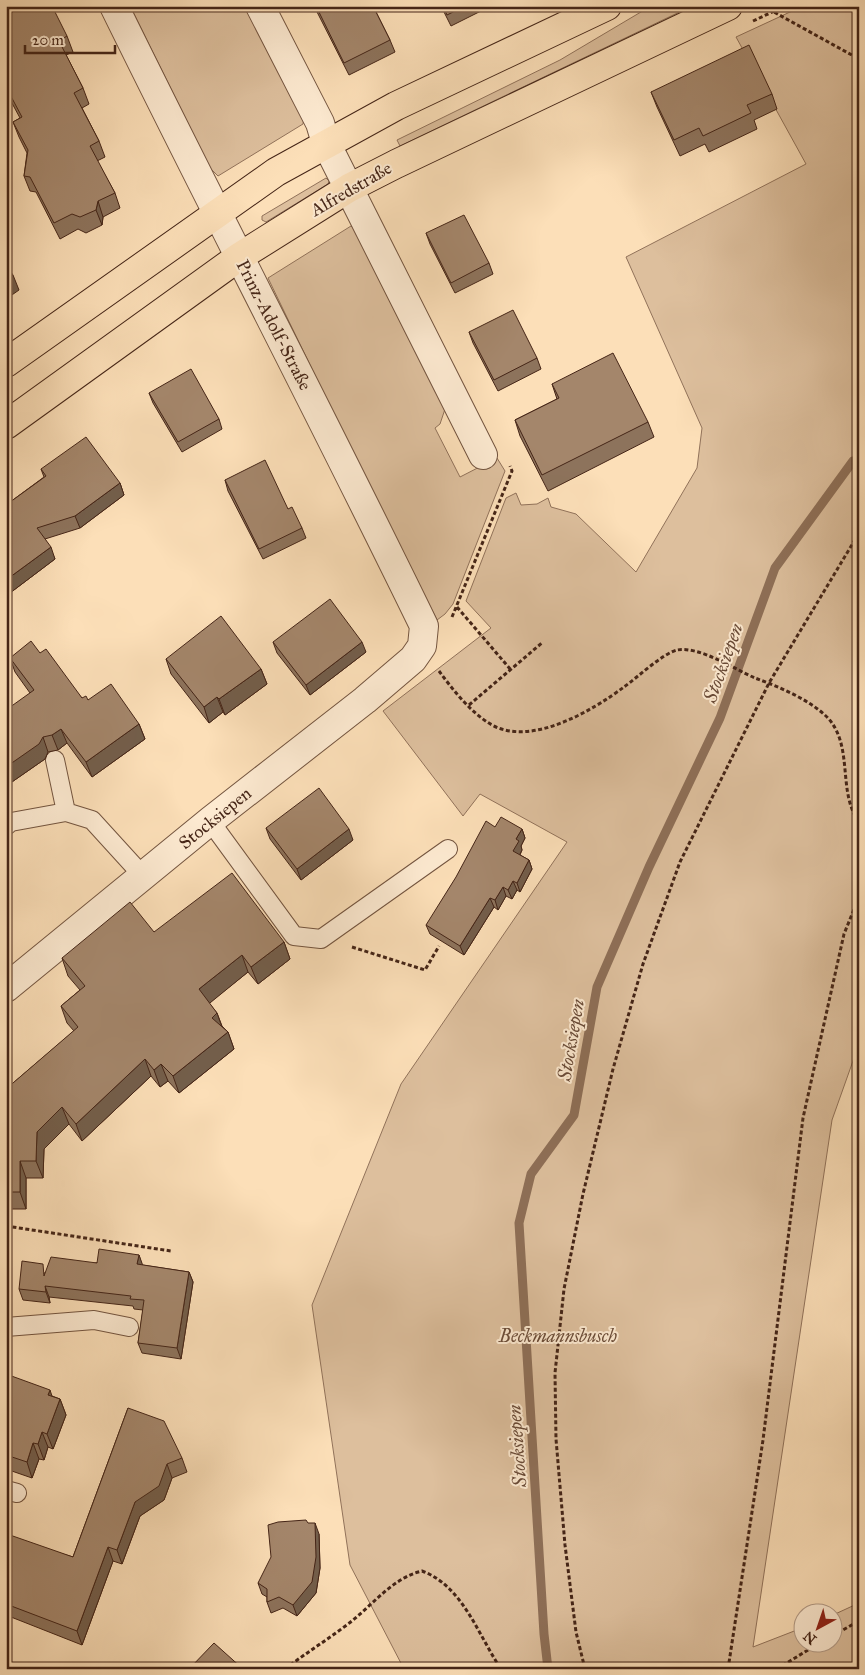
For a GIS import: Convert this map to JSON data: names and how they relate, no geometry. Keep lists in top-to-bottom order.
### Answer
{
  "streets": {
    "main road": ["Alfredstraße"],
    "street": ["Prinz-Adolf-Straße", "Stocksiepen"]
  },
  "crossings": [
    ["Alfredstraße", "Prinz-Adolf-Straße"],
    ["Prinz-Adolf-Straße", "Stocksiepen"]
  ],
  "water": ["Stocksiepen"],
  "parks": ["Beckmannsbusch"],
  "scale_bar": "20 m",
  "north": "bottom left"
}
